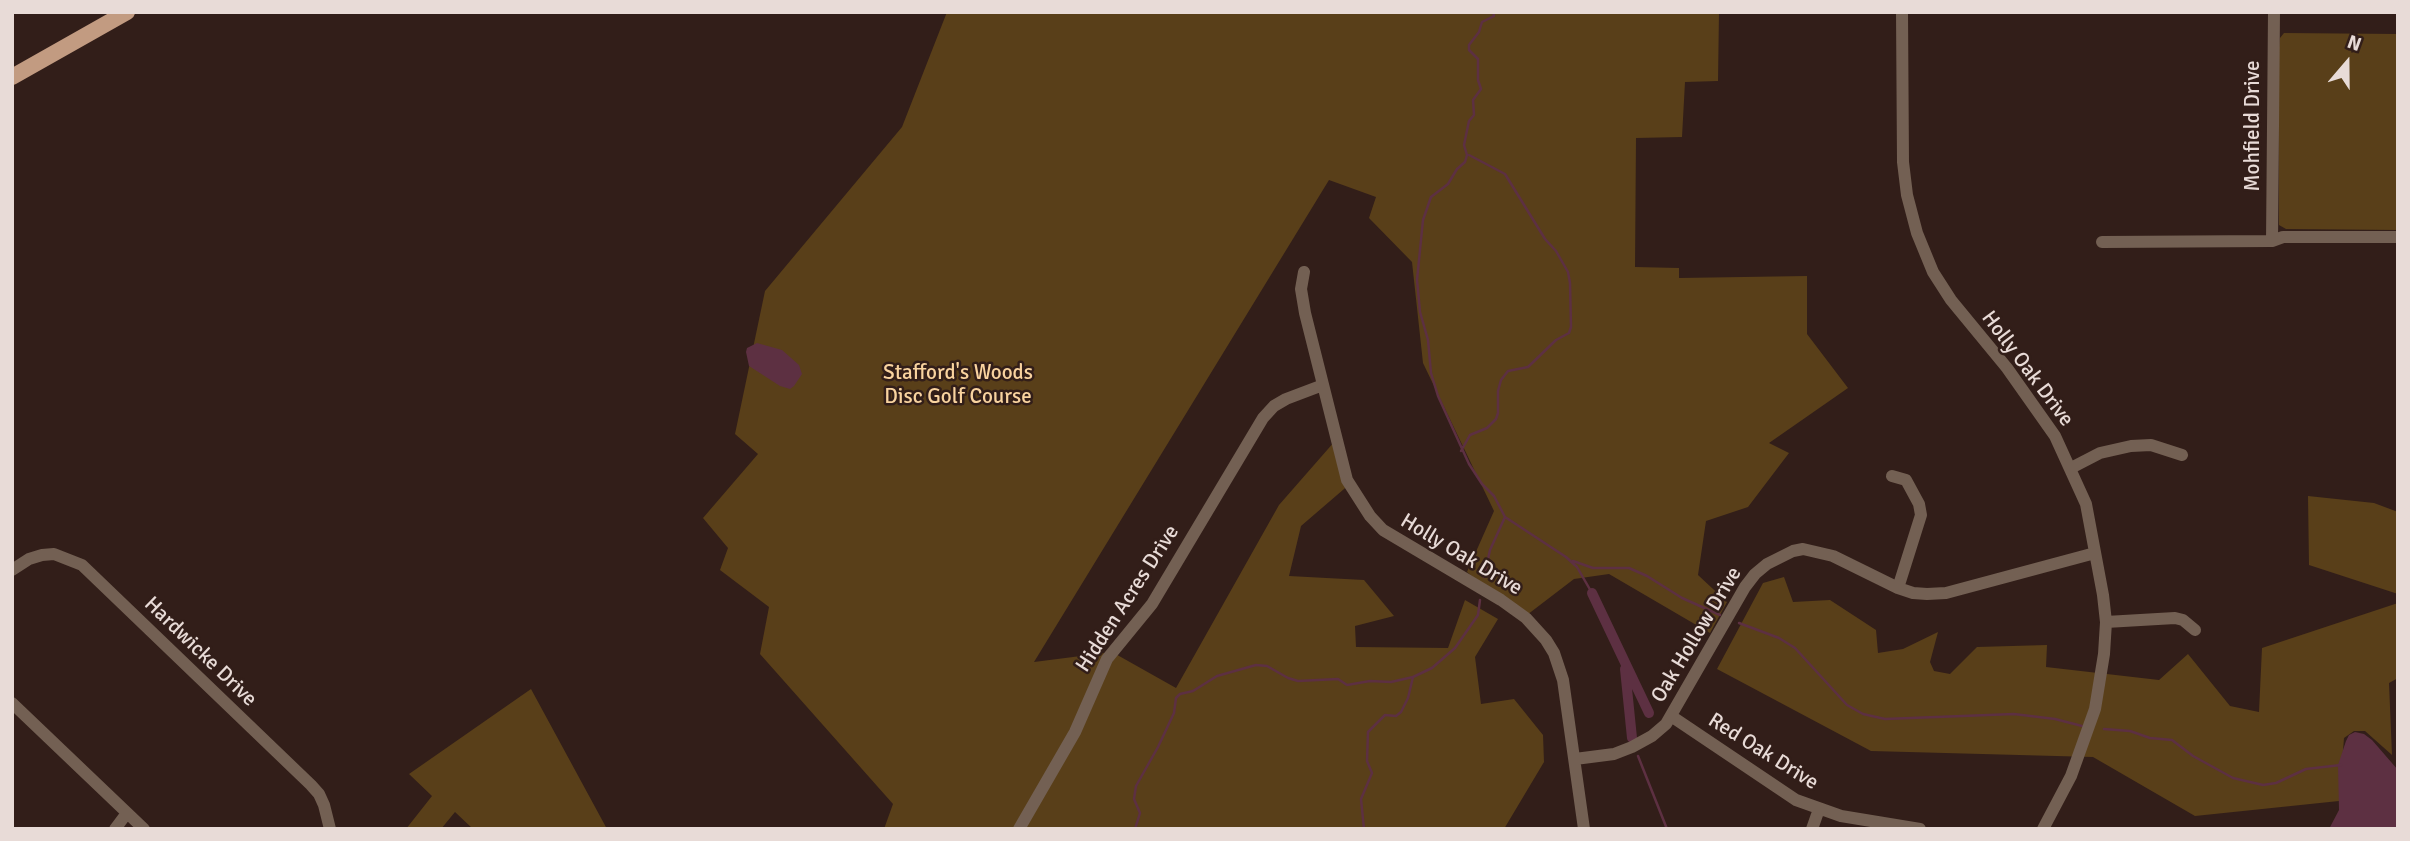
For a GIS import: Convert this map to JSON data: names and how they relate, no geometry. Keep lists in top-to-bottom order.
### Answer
{
  "streets": {
    "street": [
      "Mohfield Drive",
      "Holly Oak Drive",
      "Hidden Acres Drive",
      "Oak Hollow Drive",
      "Hardwicke Drive",
      "Red Oak Drive"
    ]
  },
  "crossings": [
    ["Holly Oak Drive", "Hidden Acres Drive"],
    ["Holly Oak Drive", "Oak Hollow Drive"],
    ["Oak Hollow Drive", "Red Oak Drive"]
  ],
  "parks": ["Stafford's Woods Disc Golf Course"],
  "north": "top"
}
